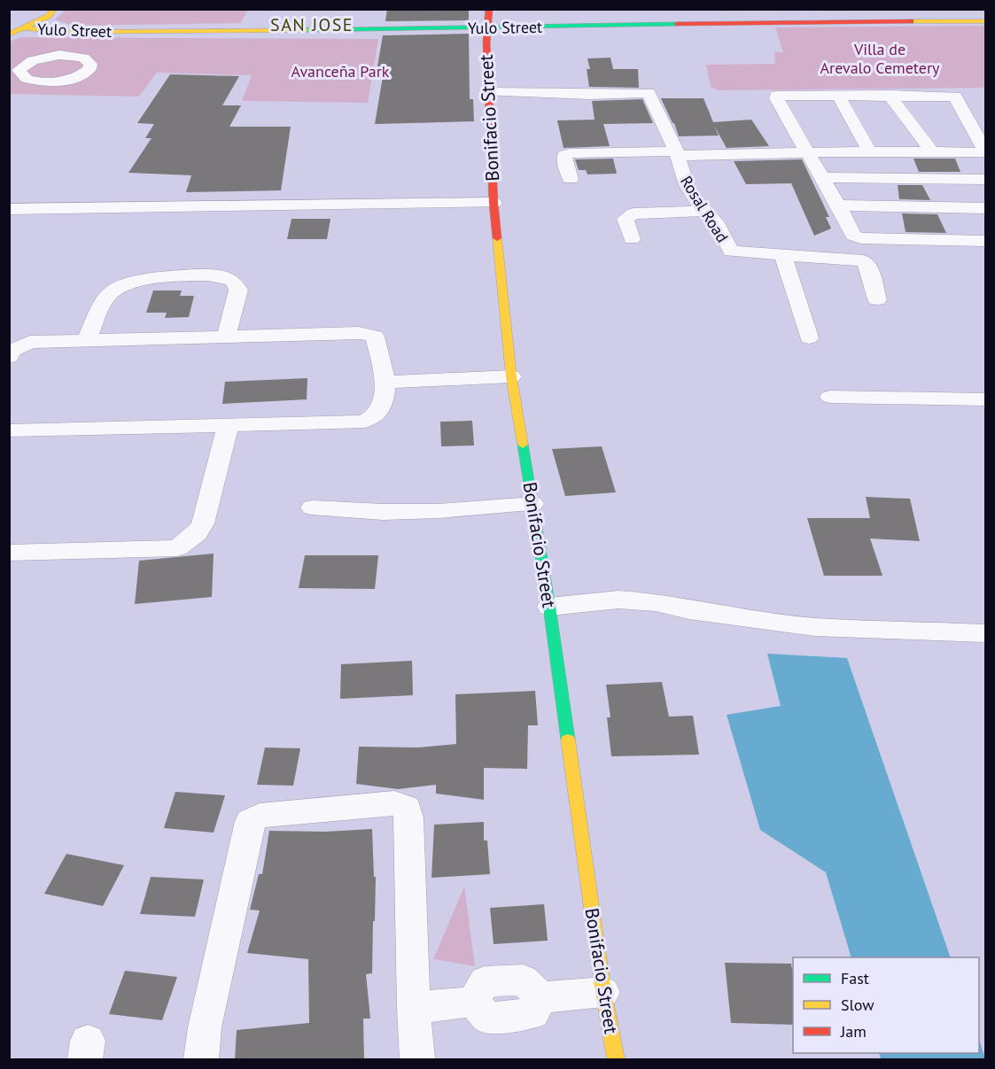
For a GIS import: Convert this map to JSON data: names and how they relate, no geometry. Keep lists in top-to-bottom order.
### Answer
{
  "streets": {
    "main road": ["Yulo Street", "Bonifacio Street"],
    "street": ["Rosal Road"]
  },
  "crossings": [
    ["Yulo Street", "Bonifacio Street"],
    ["Bonifacio Street", "Rosal Road"]
  ],
  "districts": ["SAN JOSE"],
  "parks": ["Villa de Arevalo Cemetery", "Avanceña Park"],
  "legend": ["Fast", "Slow", "Jam"]
}
